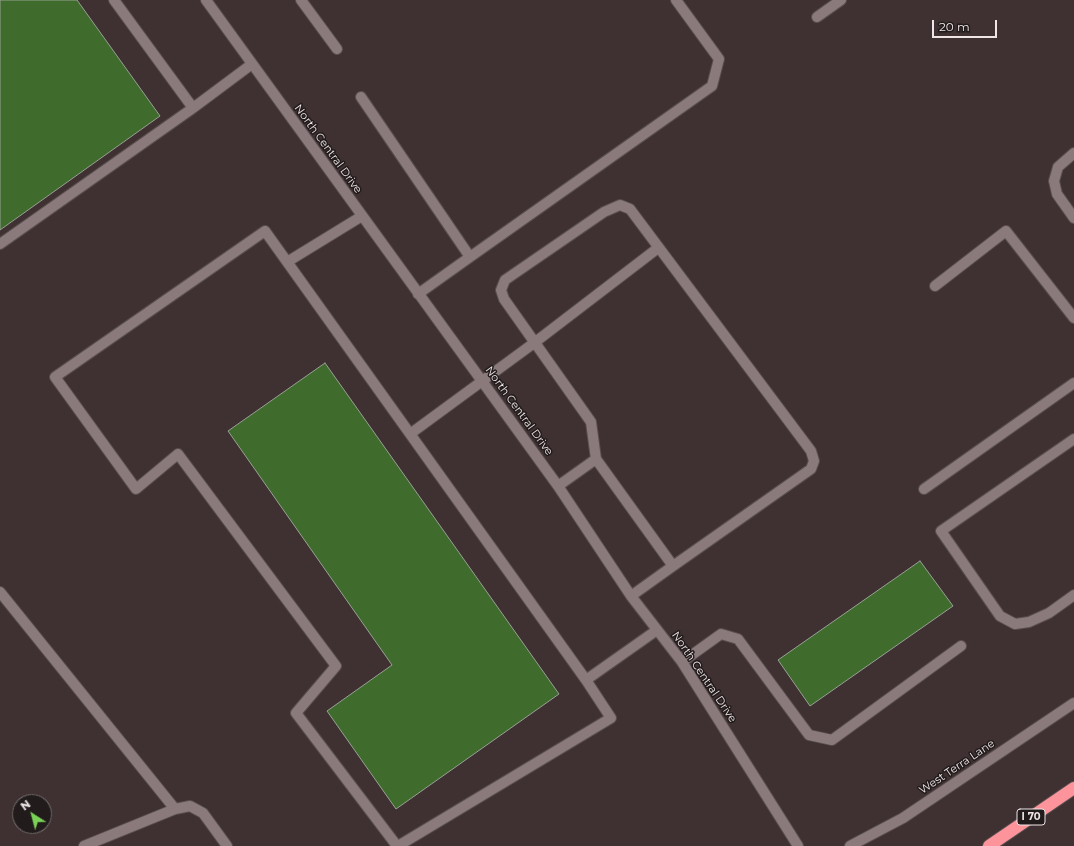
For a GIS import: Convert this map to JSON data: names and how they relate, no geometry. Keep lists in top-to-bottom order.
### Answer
{
  "streets": {
    "highway": ["I 70"],
    "street": ["North Central Drive", "West Terra Lane"]
  },
  "scale_bar": "20 m",
  "north": "top left"
}
